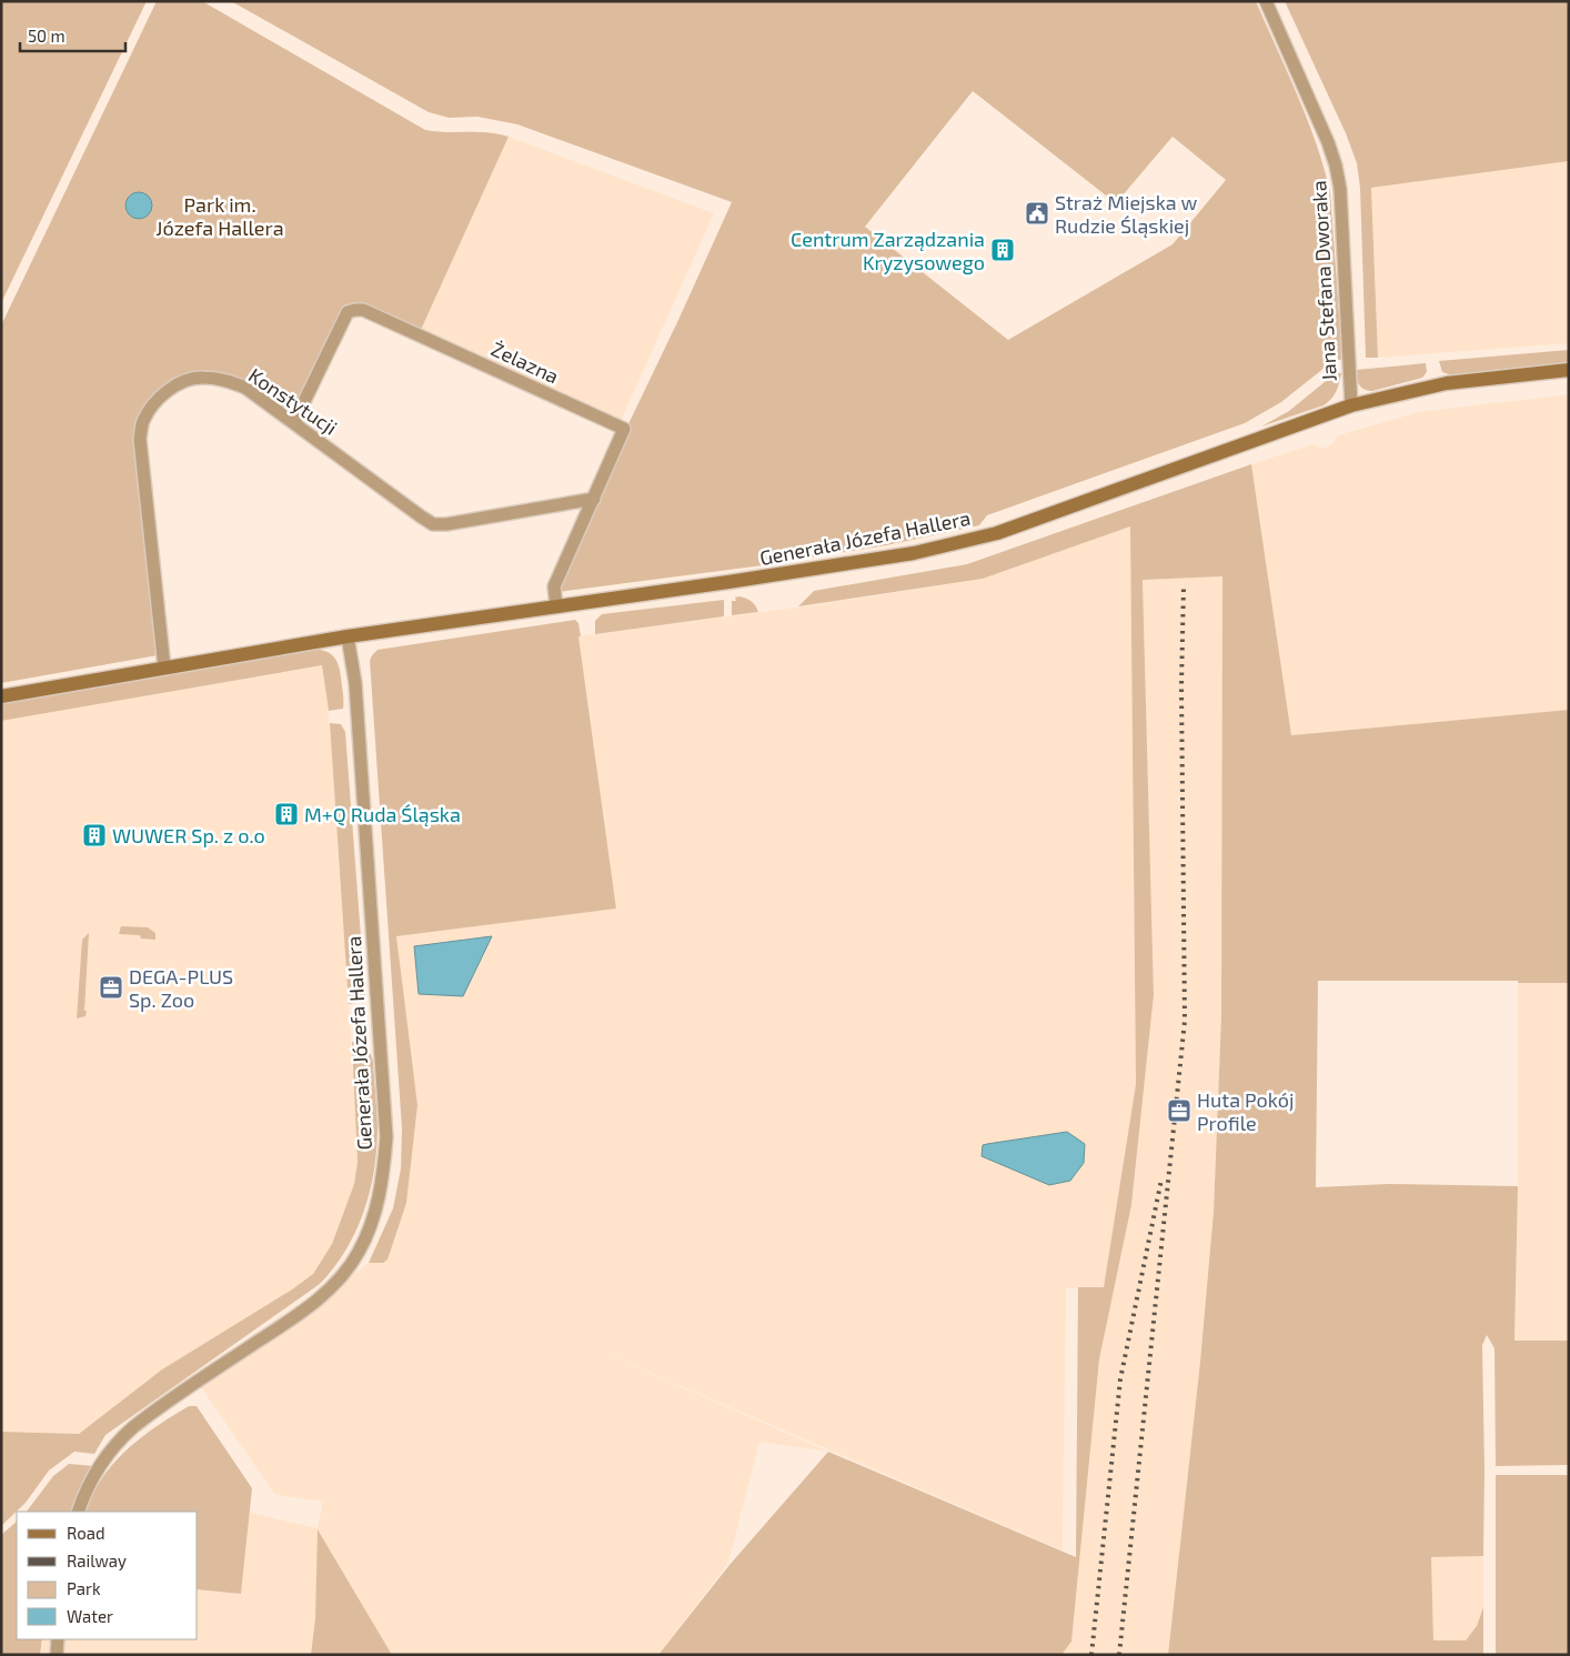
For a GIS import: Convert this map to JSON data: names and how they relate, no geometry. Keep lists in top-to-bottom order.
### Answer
{
  "streets": {
    "street": [
      "Jana Stefana Dworaka",
      "Żelazna",
      "Konstytucji",
      "Generała Józefa Hallera"
    ]
  },
  "crossings": [
    ["Jana Stefana Dworaka", "Generała Józefa Hallera"],
    ["Żelazna", "Konstytucji"],
    ["Żelazna", "Generała Józefa Hallera"],
    ["Konstytucji", "Generała Józefa Hallera"]
  ],
  "parks": ["Park im. Józefa Hallera"],
  "places": {
    "public building": ["Straż Miejska w Rudzie Śląskiej"],
    "building": ["Centrum Zarządzania Kryzysowego", "M+Q Ruda Śląska", "WUWER Sp. z o.o"],
    "office": ["DEGA-PLUS Sp. Zoo", "Huta Pokój Profile"]
  },
  "legend": [
    "Road",
    "Railway",
    "Park",
    "Water"
  ],
  "scale_bar": "50 m"
}
